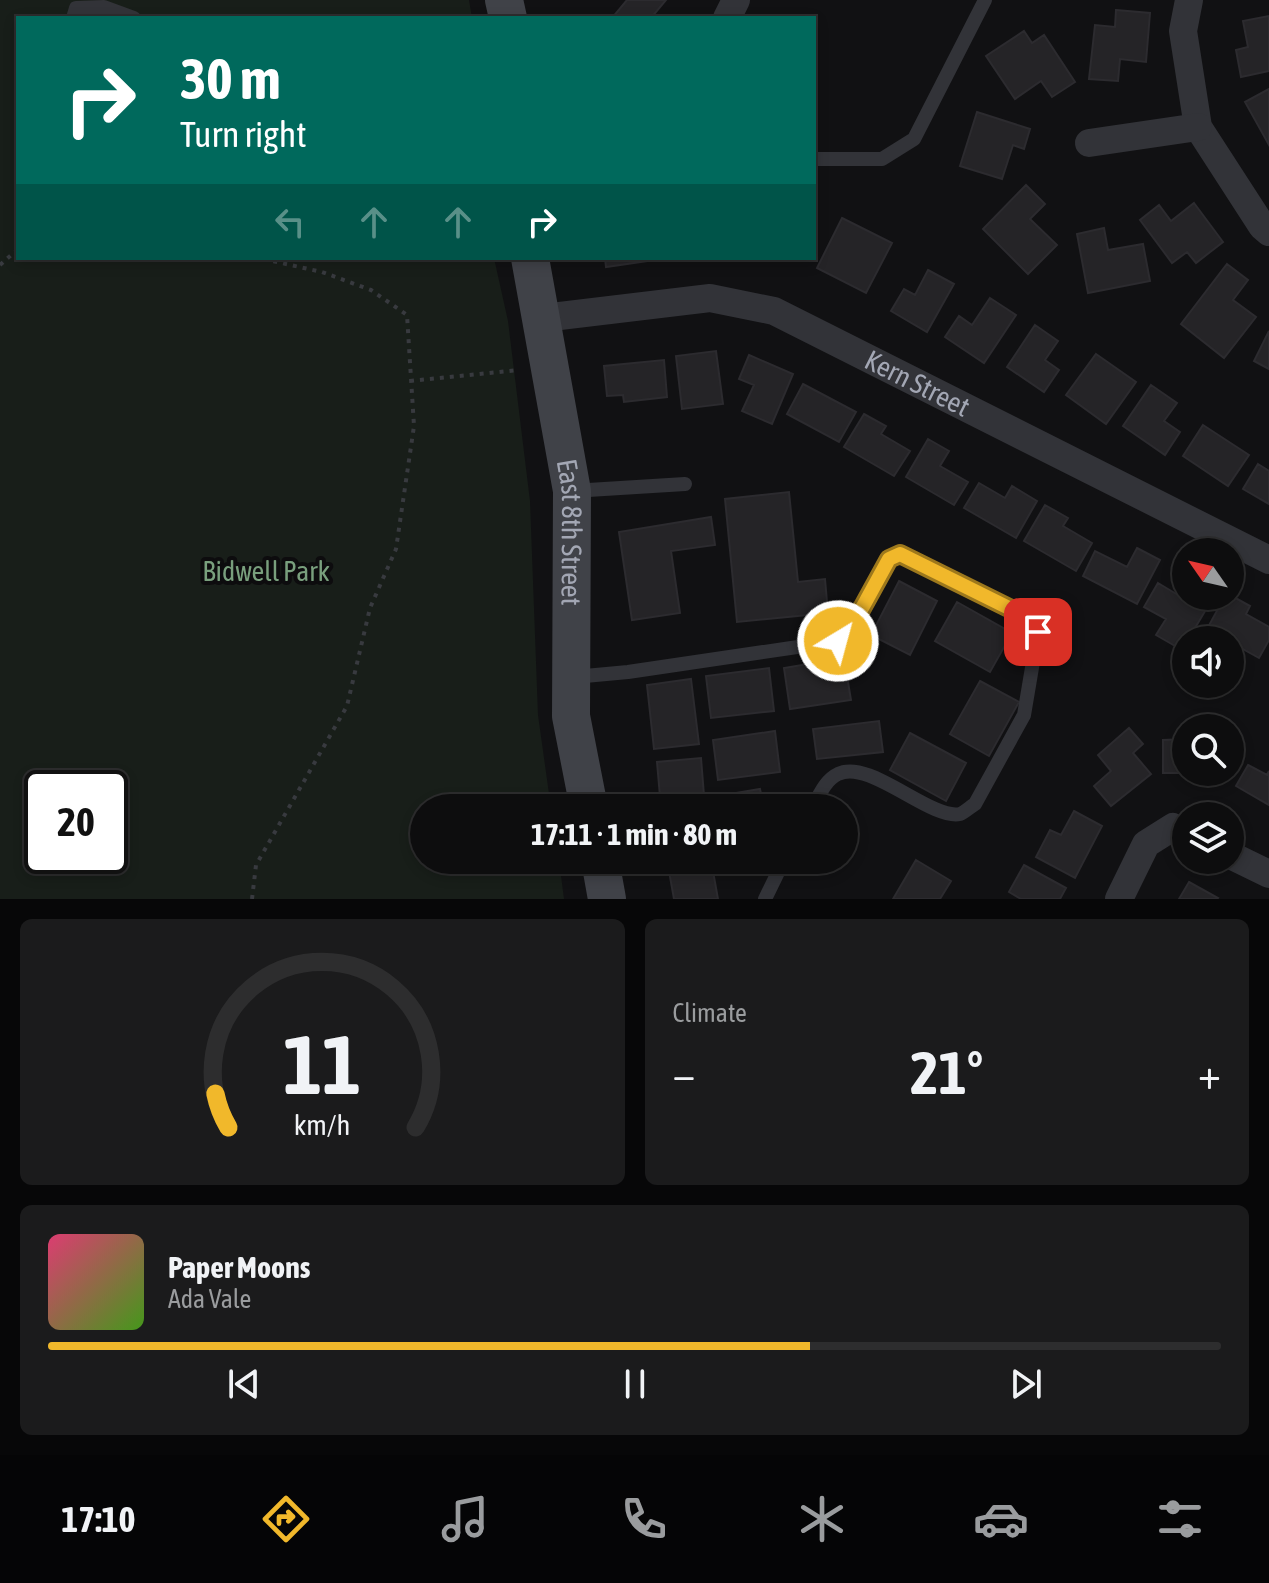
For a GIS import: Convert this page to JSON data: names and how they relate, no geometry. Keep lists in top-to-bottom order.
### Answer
{
  "streets": {
    "street": ["Kern Street", "East 8th Street"]
  },
  "crossings": [
    ["Kern Street", "East 8th Street"]
  ],
  "parks": ["Bidwell Park"],
  "north": "top left",
  "page": {
    "turn": ["30 m", "Turn right"],
    "limit": "20",
    "trip": "17:11 · 1 min · 80 m",
    "tile": "Climate",
    "heat": ["−", "21°", "+"],
    "song": ["Paper Moons", "Ada Vale"],
    "tabs": "17:10",
    "gauge": ["11", "km/h"]
  }
}
